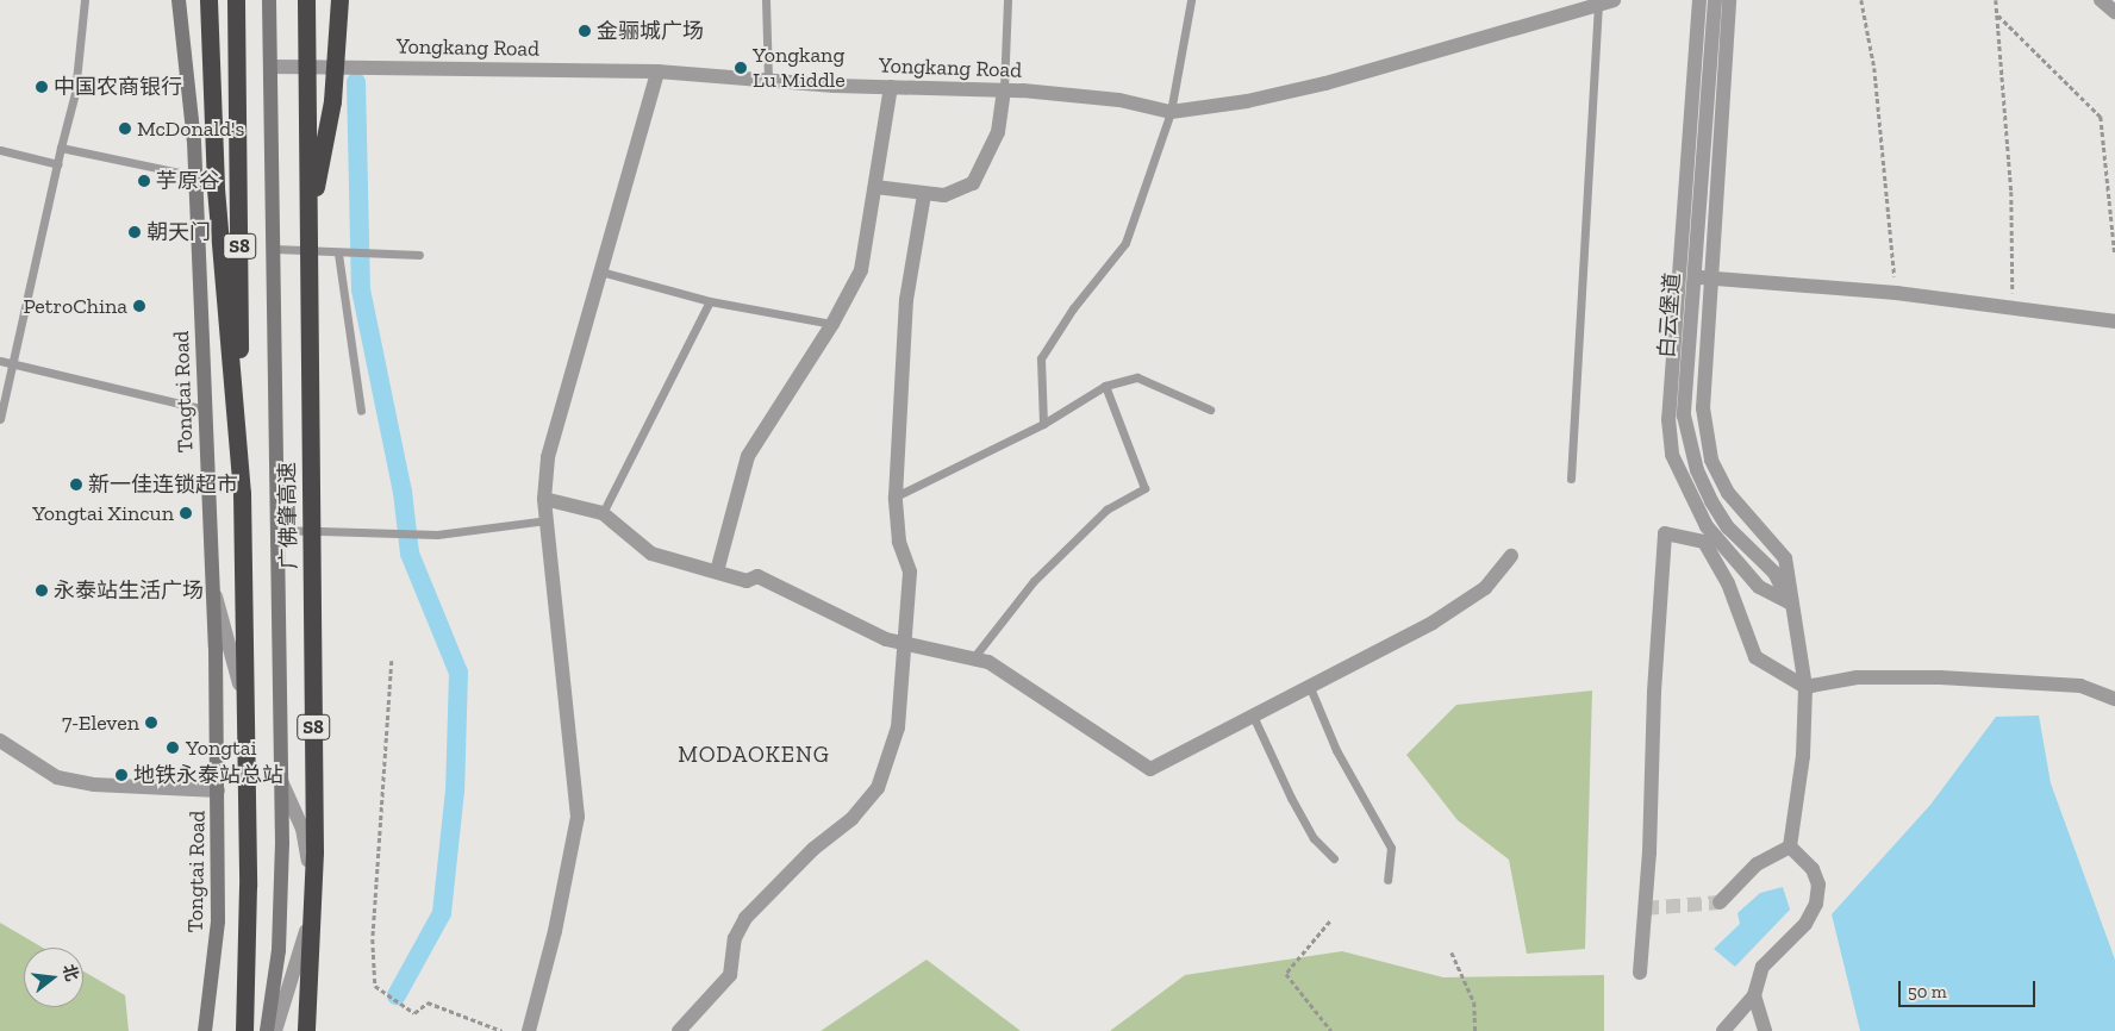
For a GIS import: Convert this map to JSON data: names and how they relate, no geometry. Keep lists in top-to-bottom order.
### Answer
{
  "streets": {
    "highway": ["S8", "广佛肇高速"],
    "main road": ["Tongtai Road"],
    "street": ["Yongkang Road", "白云堡道"]
  },
  "districts": ["MODAOKENG"],
  "places": [
    "金骊城广场",
    "Yongkang Lu Middle",
    "中国农商银行",
    "McDonald's",
    "芋原谷",
    "朝天门",
    "PetroChina",
    "新一佳连锁超市",
    "Yongtai Xincun",
    "永泰站生活广场",
    "7-Eleven",
    "Yongtai",
    "地铁永泰站总站"
  ],
  "scale_bar": "50 m",
  "north": "right"
}
